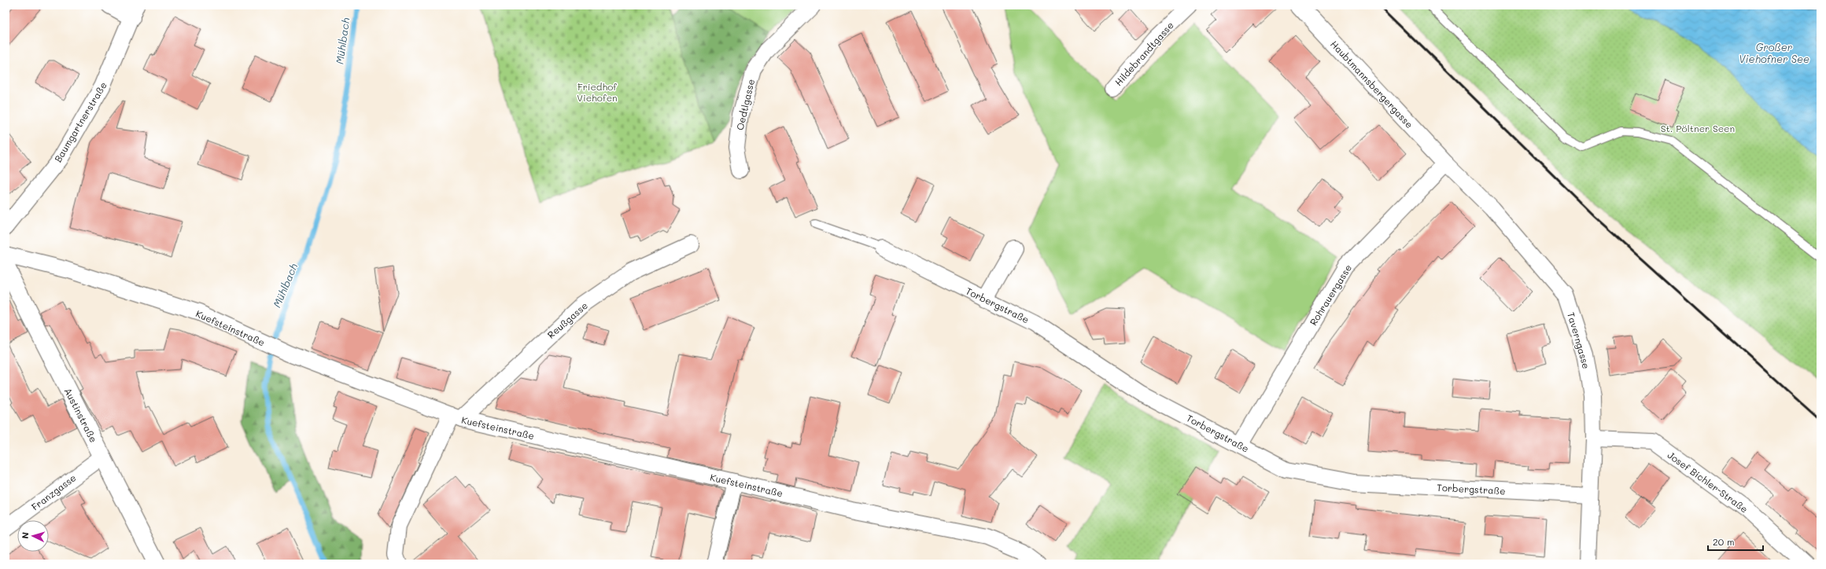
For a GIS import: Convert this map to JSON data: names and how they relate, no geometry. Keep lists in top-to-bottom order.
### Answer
{
  "streets": {
    "main road": ["Austinstraße"],
    "street": [
      "Hildebrandtgasse",
      "Haubtmannsbergergasse",
      "Oedtlgasse",
      "Baumgartnerstraße",
      "Rohrauergasse",
      "Torbergstraße",
      "Reußgasse",
      "Kuefsteinstraße",
      "Taverngasse",
      "Josef Bichler-Straße",
      "Franzgasse"
    ]
  },
  "crossings": [
    ["Haubtmannsbergergasse", "Rohrauergasse"],
    ["Haubtmannsbergergasse", "Taverngasse"],
    ["Rohrauergasse", "Torbergstraße"],
    ["Rohrauergasse", "Taverngasse"],
    ["Torbergstraße", "Taverngasse"],
    ["Reußgasse", "Kuefsteinstraße"],
    ["Taverngasse", "Josef Bichler-Straße"],
    ["Austinstraße", "Franzgasse"]
  ],
  "water": ["Mühlbach", "Großer Viehofner See"],
  "parks": ["Friedhof Viehofen", "St. Pöltner Seen"],
  "scale_bar": "20 m",
  "north": "left"
}
